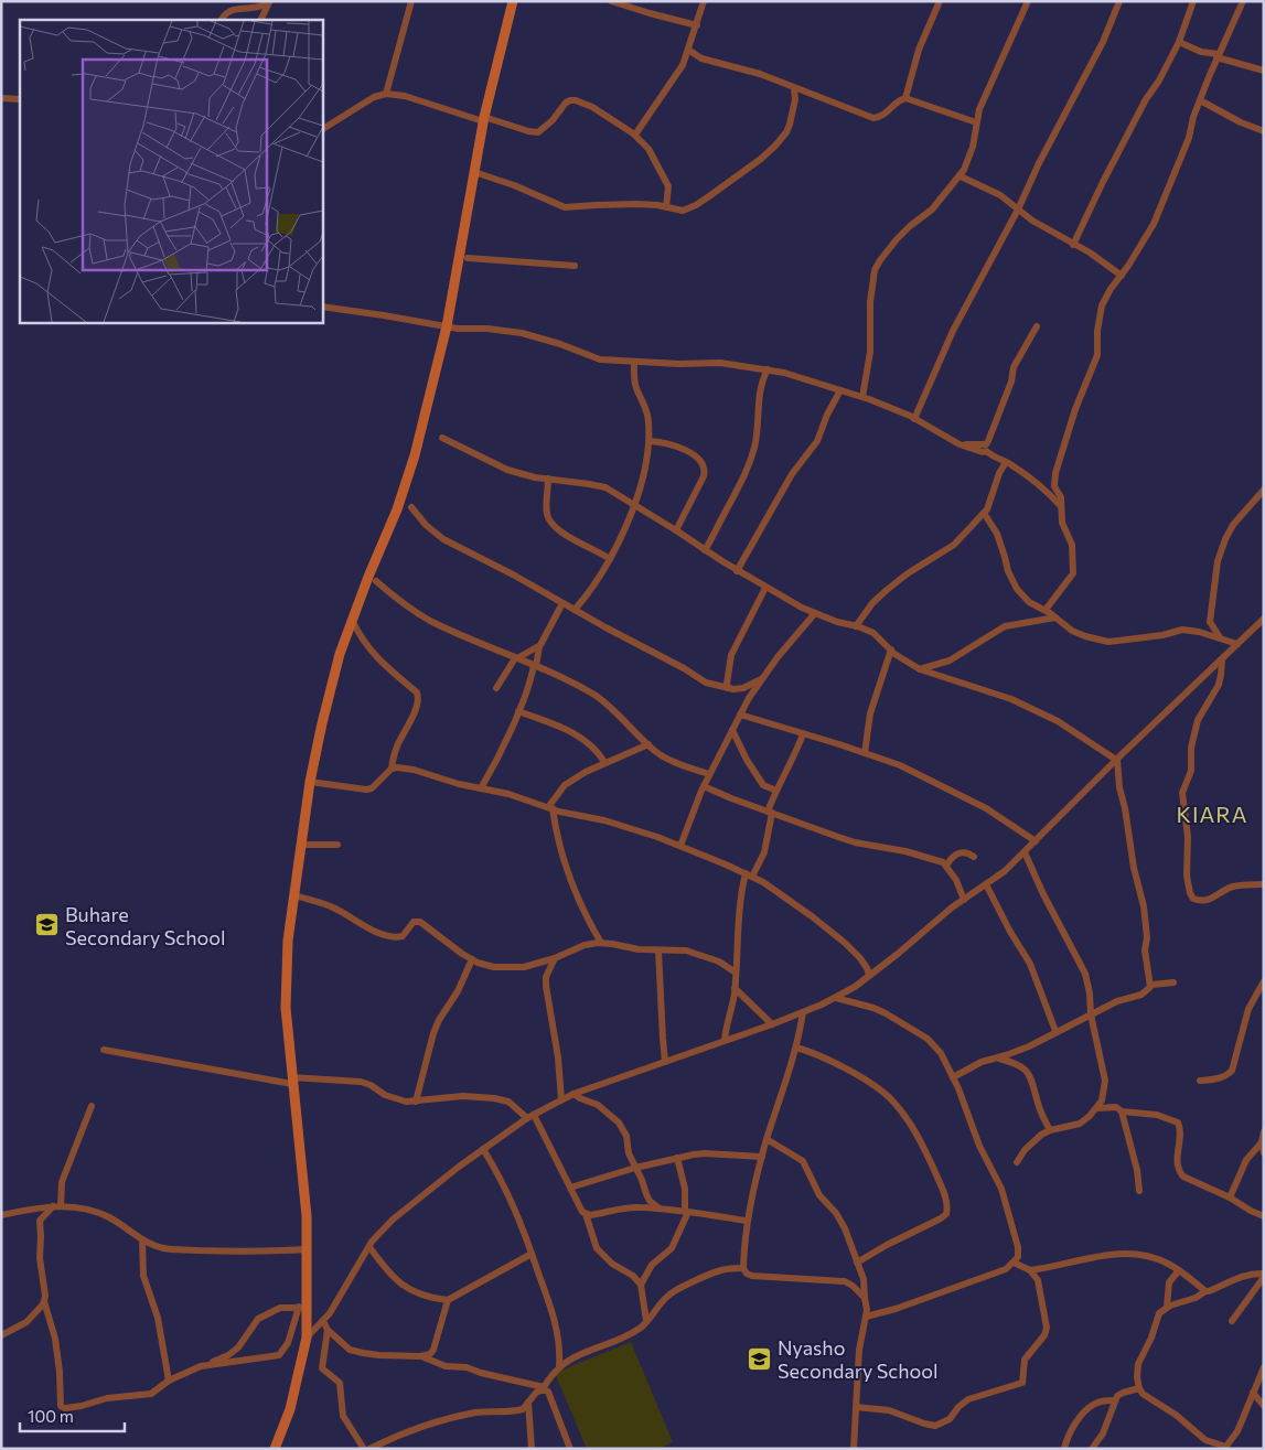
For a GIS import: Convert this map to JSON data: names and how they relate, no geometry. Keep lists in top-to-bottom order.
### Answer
{
  "districts": ["KIARA"],
  "places": {
    "school or university": ["Buhare Secondary School", "Nyasho Secondary School"]
  },
  "scale_bar": "100 m"
}
